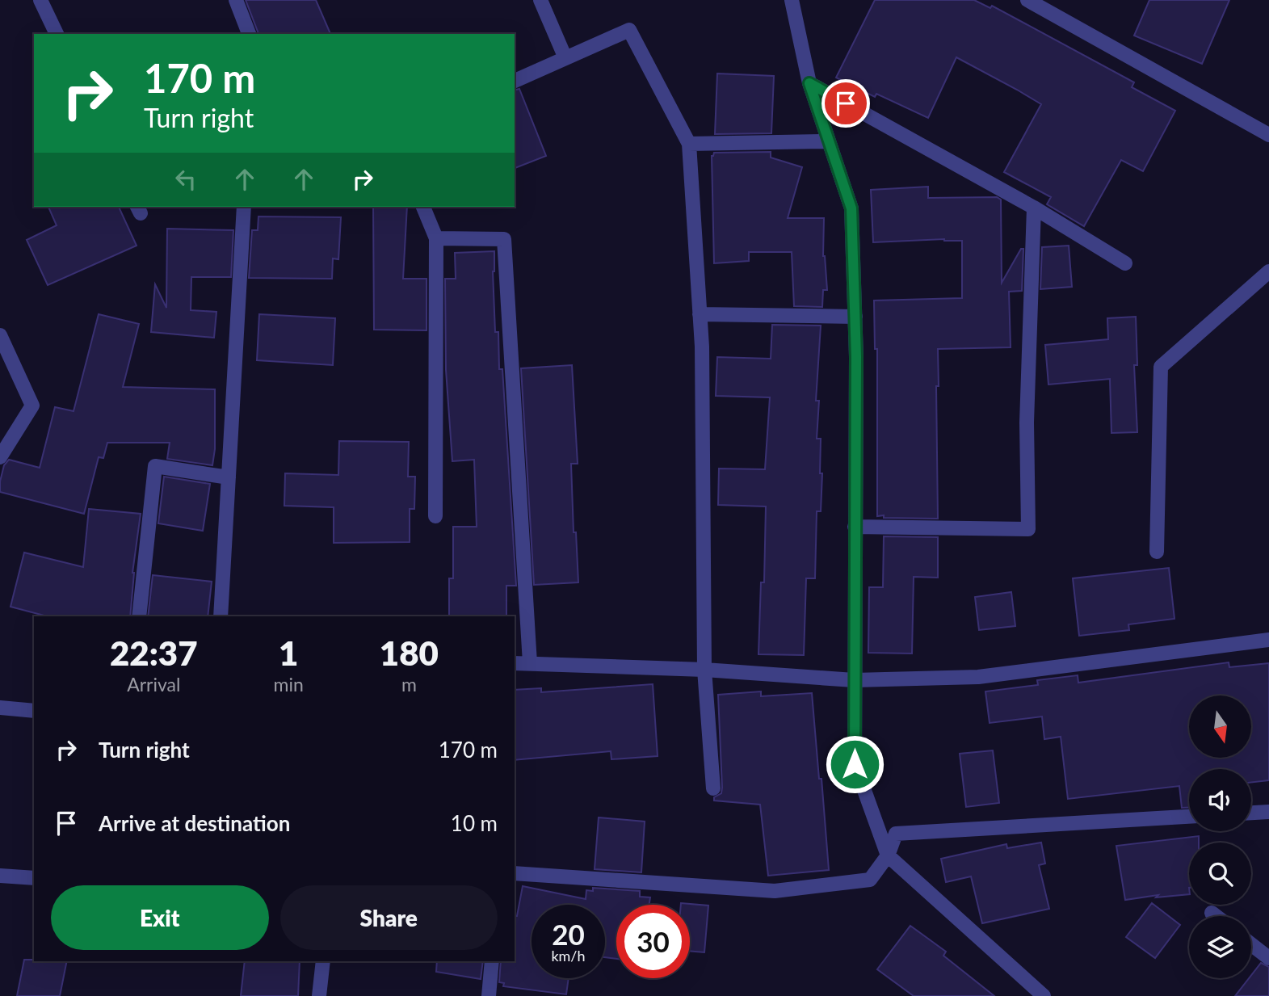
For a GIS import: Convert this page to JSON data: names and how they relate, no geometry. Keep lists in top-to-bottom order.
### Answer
{
  "north": "bottom",
  "page": {
    "turn": ["170 m", "Turn right"],
    "eta": [
      "22:37",
      "Arrival",
      "1",
      "min",
      "180",
      "m"
    ],
    "list": [
      {
        "name": "Turn right",
        "value": "170 m"
      },
      {
        "name": "Arrive at destination",
        "value": "10 m"
      }
    ],
    "buttons": ["Exit", "Share"],
    "speed": "20 km/h",
    "limit": "30"
  }
}
